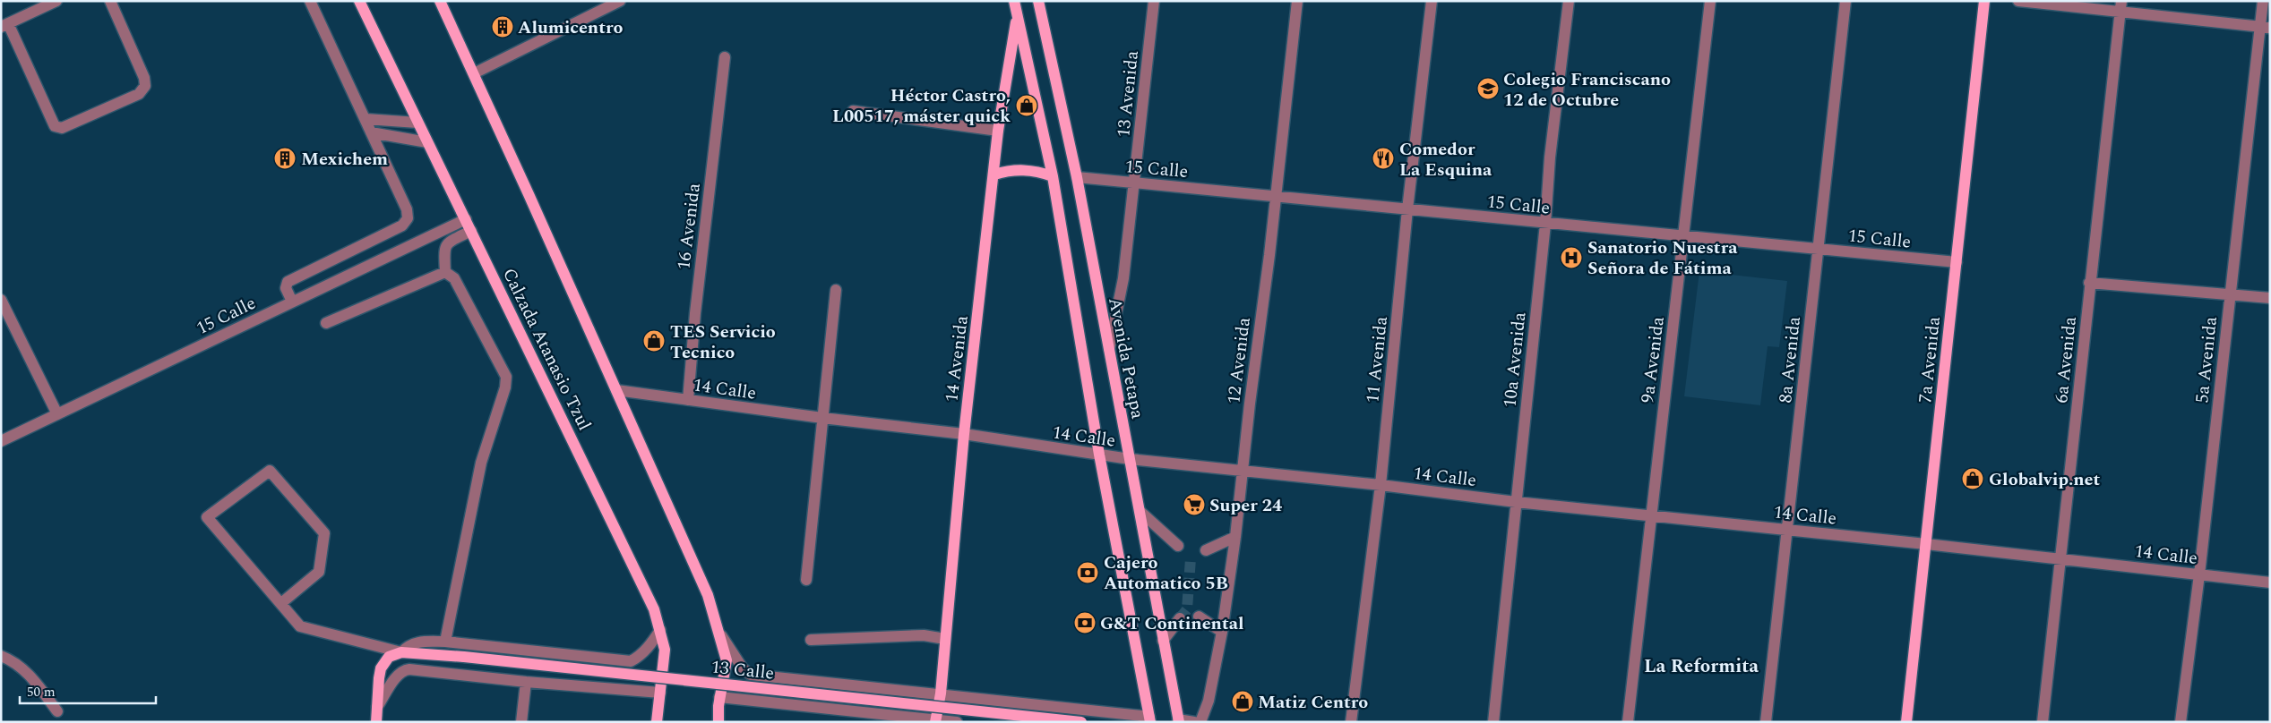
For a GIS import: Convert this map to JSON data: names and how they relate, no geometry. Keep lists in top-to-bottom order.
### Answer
{
  "streets": {
    "main road": [
      "Calzada Atanasio Tzul",
      "Avenida Petapa",
      "14 Avenida",
      "7a Avenida",
      "13 Calle"
    ],
    "street": [
      "13 Avenida",
      "15 Calle",
      "16 Avenida",
      "11 Avenida",
      "10a Avenida",
      "9a Avenida",
      "8a Avenida",
      "6a Avenida",
      "5a Avenida",
      "12 Avenida",
      "14 Calle"
    ]
  },
  "crossings": [
    ["13 Avenida", "15 Calle"],
    ["13 Avenida", "Avenida Petapa"],
    ["15 Calle", "Calzada Atanasio Tzul"],
    ["15 Calle", "Avenida Petapa"],
    ["15 Calle", "11 Avenida"],
    ["15 Calle", "10a Avenida"],
    ["15 Calle", "9a Avenida"],
    ["15 Calle", "8a Avenida"],
    ["15 Calle", "7a Avenida"],
    ["15 Calle", "12 Avenida"],
    ["16 Avenida", "14 Calle"],
    ["Avenida Petapa", "14 Calle"],
    ["14 Avenida", "14 Calle"],
    ["14 Avenida", "13 Calle"],
    ["11 Avenida", "14 Calle"],
    ["10a Avenida", "14 Calle"],
    ["9a Avenida", "14 Calle"],
    ["8a Avenida", "14 Calle"],
    ["7a Avenida", "14 Calle"],
    ["6a Avenida", "14 Calle"],
    ["5a Avenida", "14 Calle"],
    ["12 Avenida", "14 Calle"]
  ],
  "districts": ["La Reformita"],
  "places": {
    "building": ["Alumicentro", "Mexichem"],
    "school or university": ["Colegio Franciscano 12 de Octubre"],
    "shop": [
      "Héctor Castro, L00517, máster quick",
      "TES Servicio Tecnico",
      "Globalvip.net",
      "Matiz Centro"
    ],
    "restaurant": ["Comedor La Esquina"],
    "hospital": ["Sanatorio Nuestra Señora de Fátima"],
    "supermarket": ["Super 24"],
    "bank": ["Cajero Automatico 5B", "G&T Continental"]
  },
  "scale_bar": "50 m"
}
